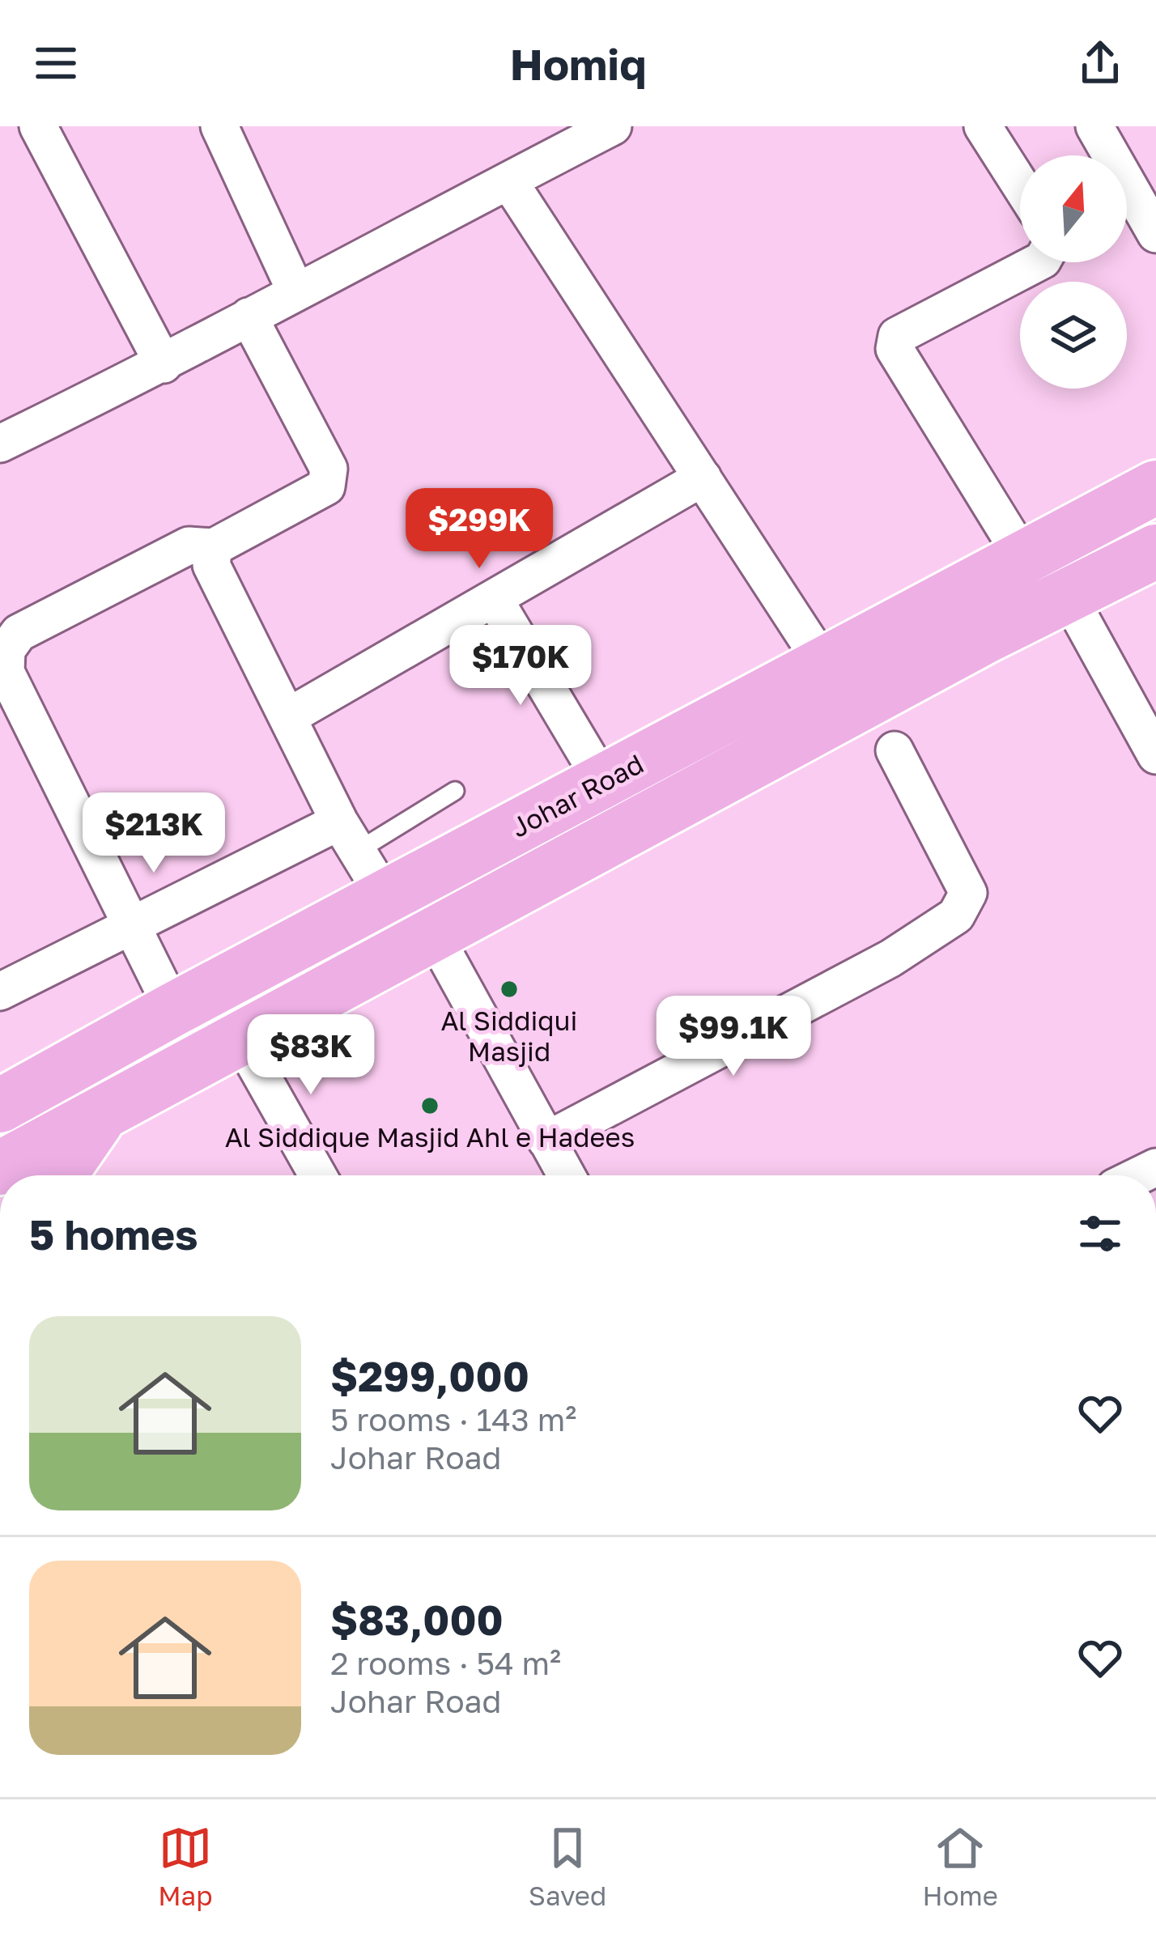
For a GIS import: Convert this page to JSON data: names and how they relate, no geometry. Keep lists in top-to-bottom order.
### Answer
{
  "streets": {
    "main road": ["Johar Road"]
  },
  "places": ["Al Siddiqui Masjid", "Al Siddique Masjid Ahl e Hadees"],
  "north": "top",
  "page": {
    "header": "Homiq",
    "price": [
      "$299K",
      "$170K",
      "$213K",
      "$99.1K",
      "$83K"
    ],
    "heading": "5 homes",
    "list": [
      {
        "name": "$299,000",
        "note": "5 rooms · 143 m² · Johar Road"
      },
      {
        "name": "$83,000",
        "note": "2 rooms · 54 m² · Johar Road"
      }
    ],
    "tabs": ["Map", "Saved", "Home"]
  }
}
